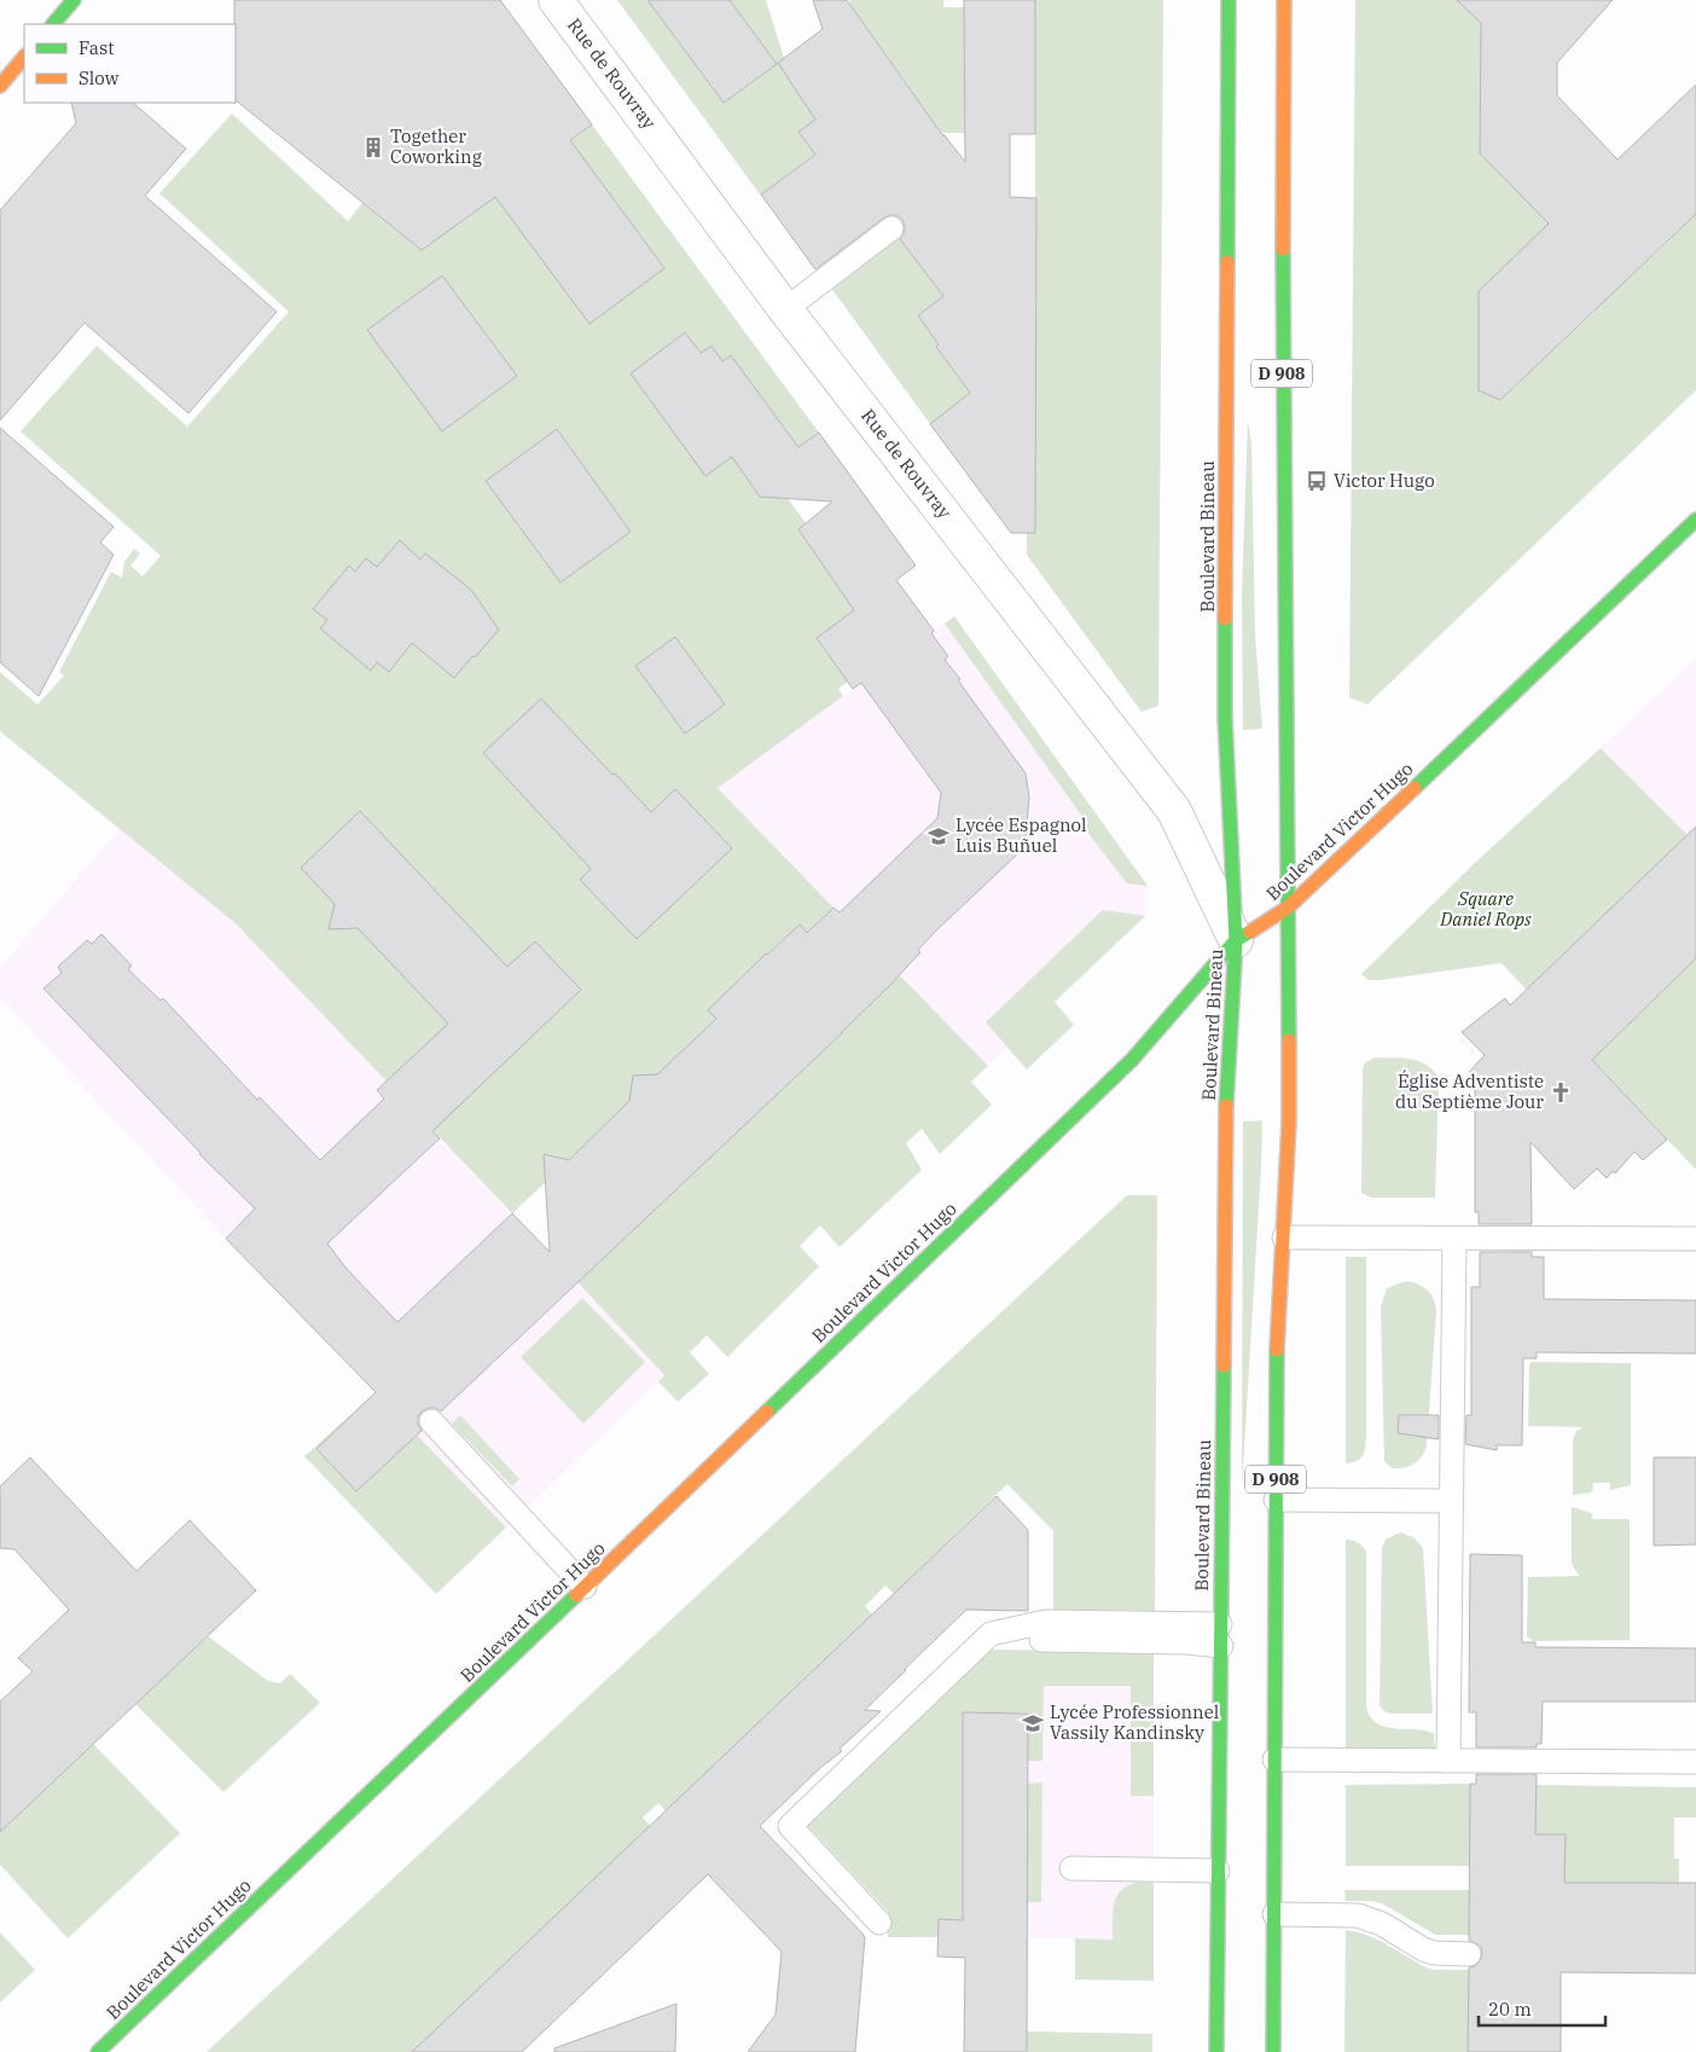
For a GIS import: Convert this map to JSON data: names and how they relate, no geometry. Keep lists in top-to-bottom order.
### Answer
{
  "streets": {
    "main road": ["D 908", "Boulevard Bineau", "Boulevard Victor Hugo"],
    "street": ["Rue de Rouvray"]
  },
  "crossings": [
    ["Rue de Rouvray", "Boulevard Bineau"],
    ["Rue de Rouvray", "Boulevard Victor Hugo"],
    ["D 908", "Boulevard Victor Hugo"],
    ["Boulevard Bineau", "Boulevard Victor Hugo"]
  ],
  "parks": ["Square Daniel Rops"],
  "places": {
    "building": ["Together Coworking"],
    "bus stop": ["Victor Hugo"],
    "school or university": ["Lycée Espagnol Luis Buñuel", "Lycée Professionnel Vassily Kandinsky"],
    "church": ["Église Adventiste du Septième Jour"]
  },
  "legend": ["Fast", "Slow"],
  "scale_bar": "20 m"
}
